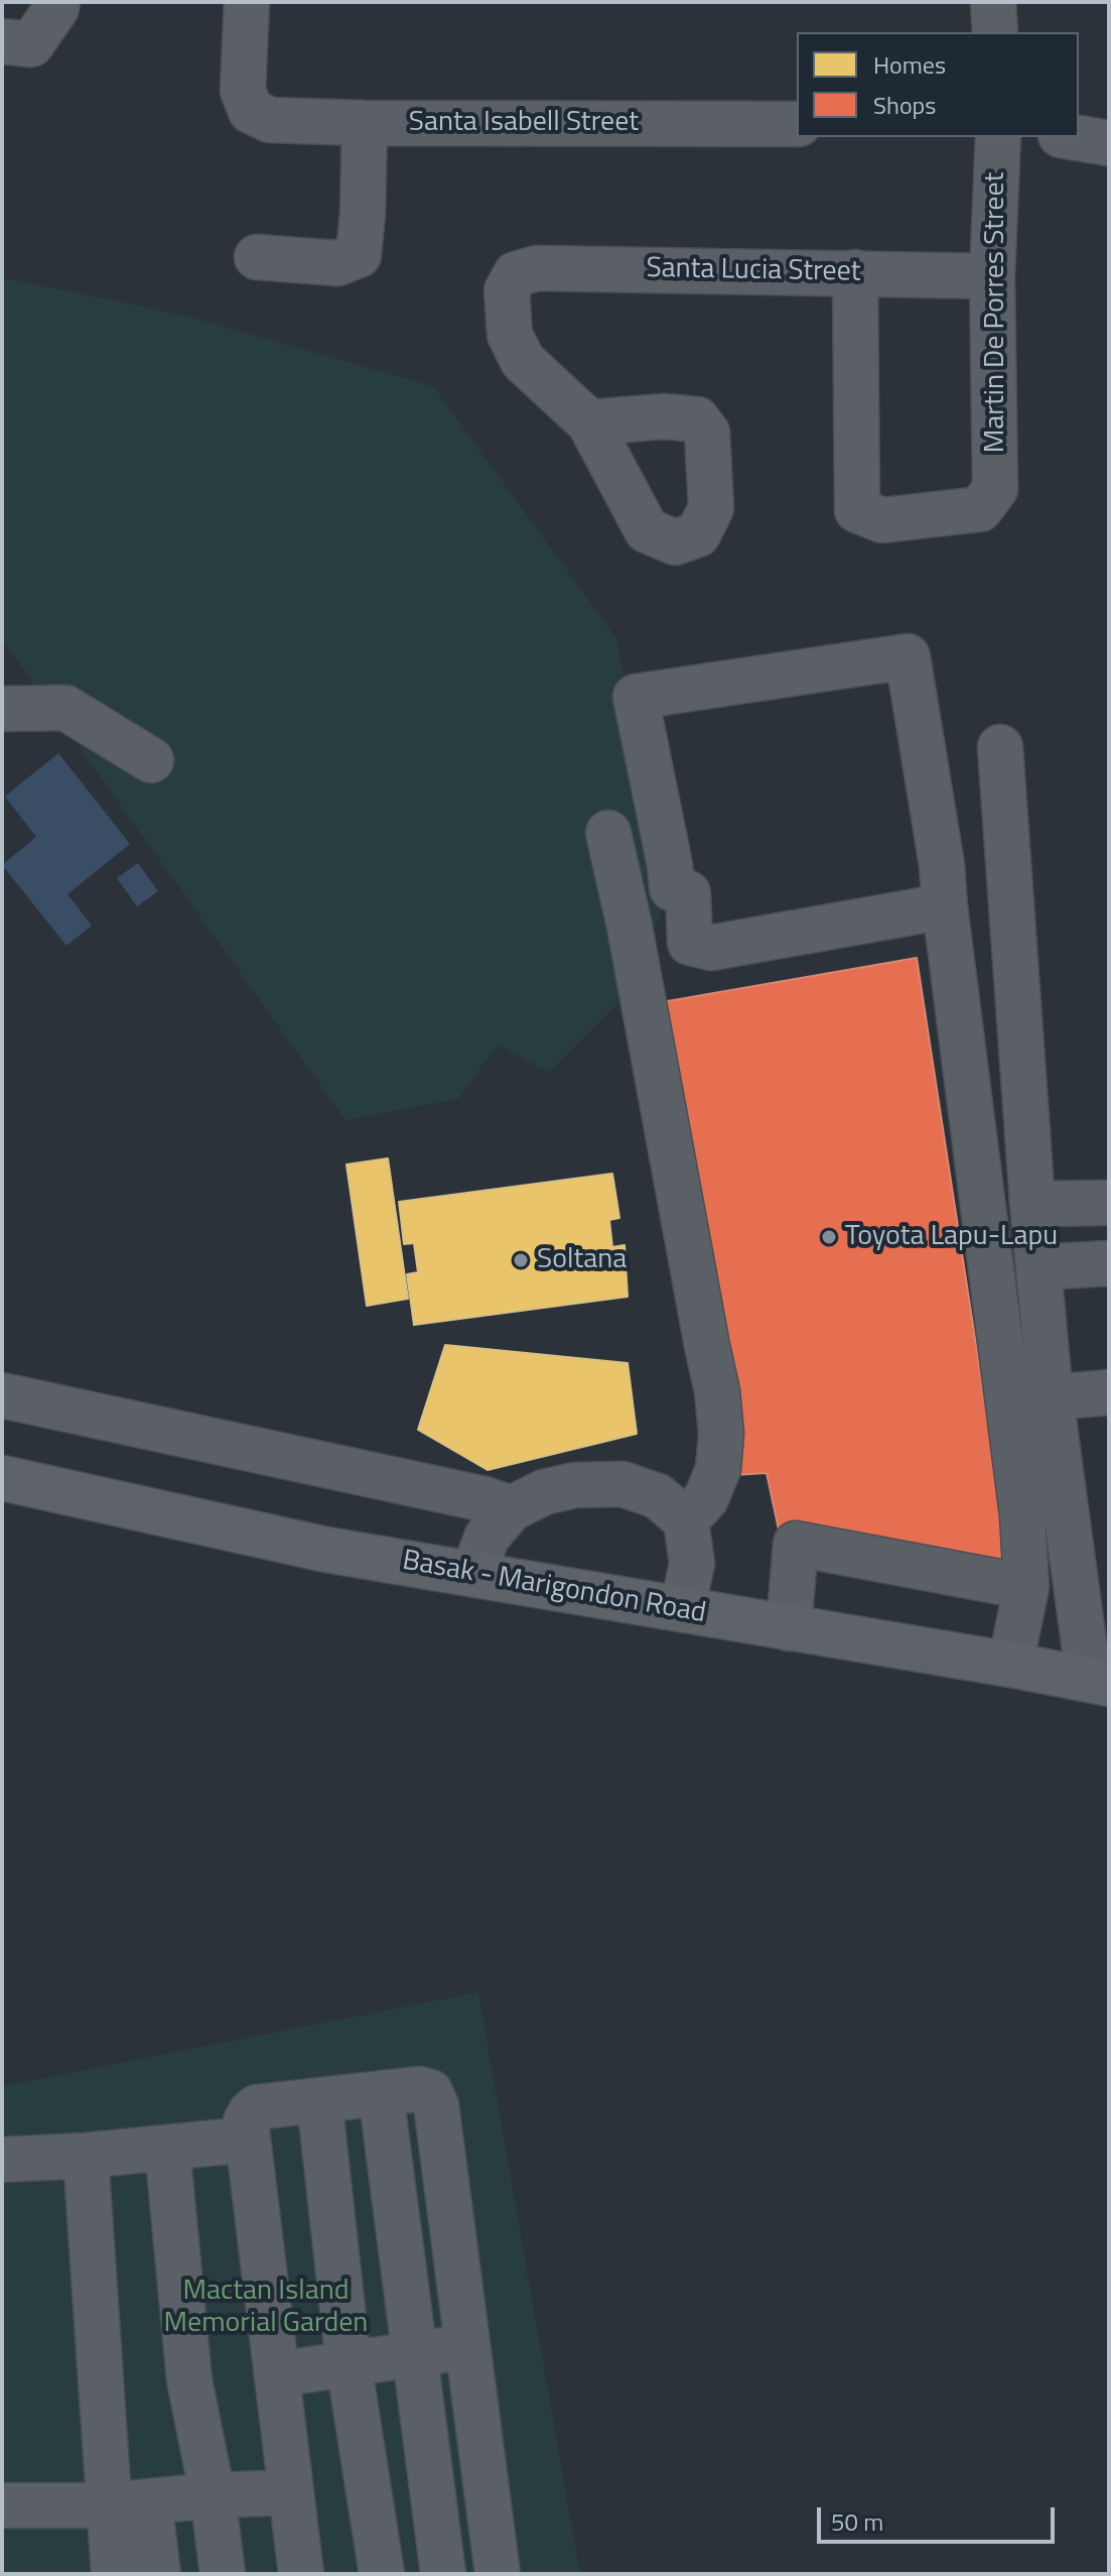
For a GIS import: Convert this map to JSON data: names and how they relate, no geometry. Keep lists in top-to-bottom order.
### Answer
{
  "streets": {
    "main road": ["Basak - Marigondon Road"],
    "street": ["Santa Isabell Street", "Santa Lucia Street", "Martin De Porres Street"]
  },
  "crossings": [
    ["Santa Lucia Street", "Martin De Porres Street"]
  ],
  "parks": ["Mactan Island Memorial Garden"],
  "places": ["Toyota Lapu-Lapu", "Soltana"],
  "legend": ["Homes", "Shops"],
  "scale_bar": "50 m"
}
